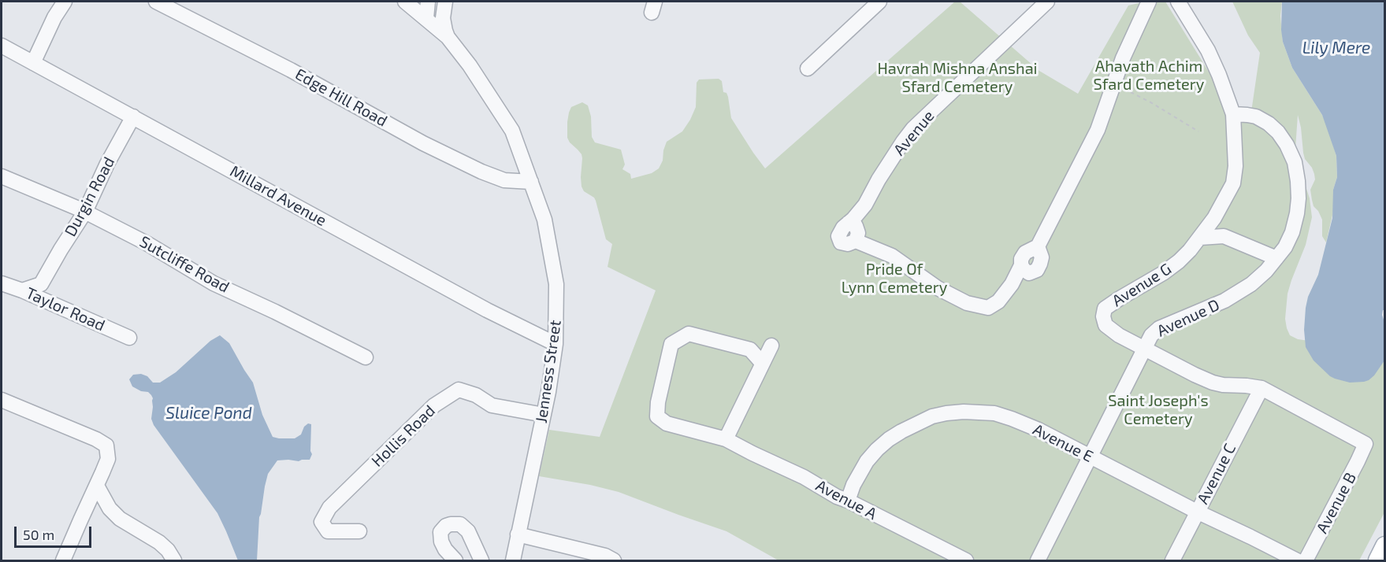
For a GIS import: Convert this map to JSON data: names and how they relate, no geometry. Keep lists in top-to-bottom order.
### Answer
{
  "streets": {
    "street": [
      "Edge Hill Road",
      "Avenue",
      "Millard Avenue",
      "Durgin Road",
      "Sutcliffe Road",
      "Avenue G",
      "Taylor Road",
      "Avenue D",
      "Jenness Street",
      "Hollis Road",
      "Avenue E",
      "Avenue C",
      "Avenue A",
      "Avenue B"
    ]
  },
  "crossings": [
    ["Edge Hill Road", "Jenness Street"],
    ["Millard Avenue", "Durgin Road"],
    ["Millard Avenue", "Jenness Street"],
    ["Durgin Road", "Sutcliffe Road"],
    ["Durgin Road", "Taylor Road"],
    ["Avenue G", "Avenue D"],
    ["Avenue G", "Avenue C"],
    ["Avenue G", "Avenue B"],
    ["Avenue D", "Avenue E"],
    ["Jenness Street", "Hollis Road"],
    ["Avenue E", "Avenue C"],
    ["Avenue E", "Avenue A"]
  ],
  "water": ["Lily Mere", "Sluice Pond"],
  "parks": [
    "Ahavath Achim Sfard Cemetery",
    "Havrah Mishna Anshai Sfard Cemetery",
    "Pride Of Lynn Cemetery",
    "Saint Joseph's Cemetery"
  ],
  "scale_bar": "50 m"
}
